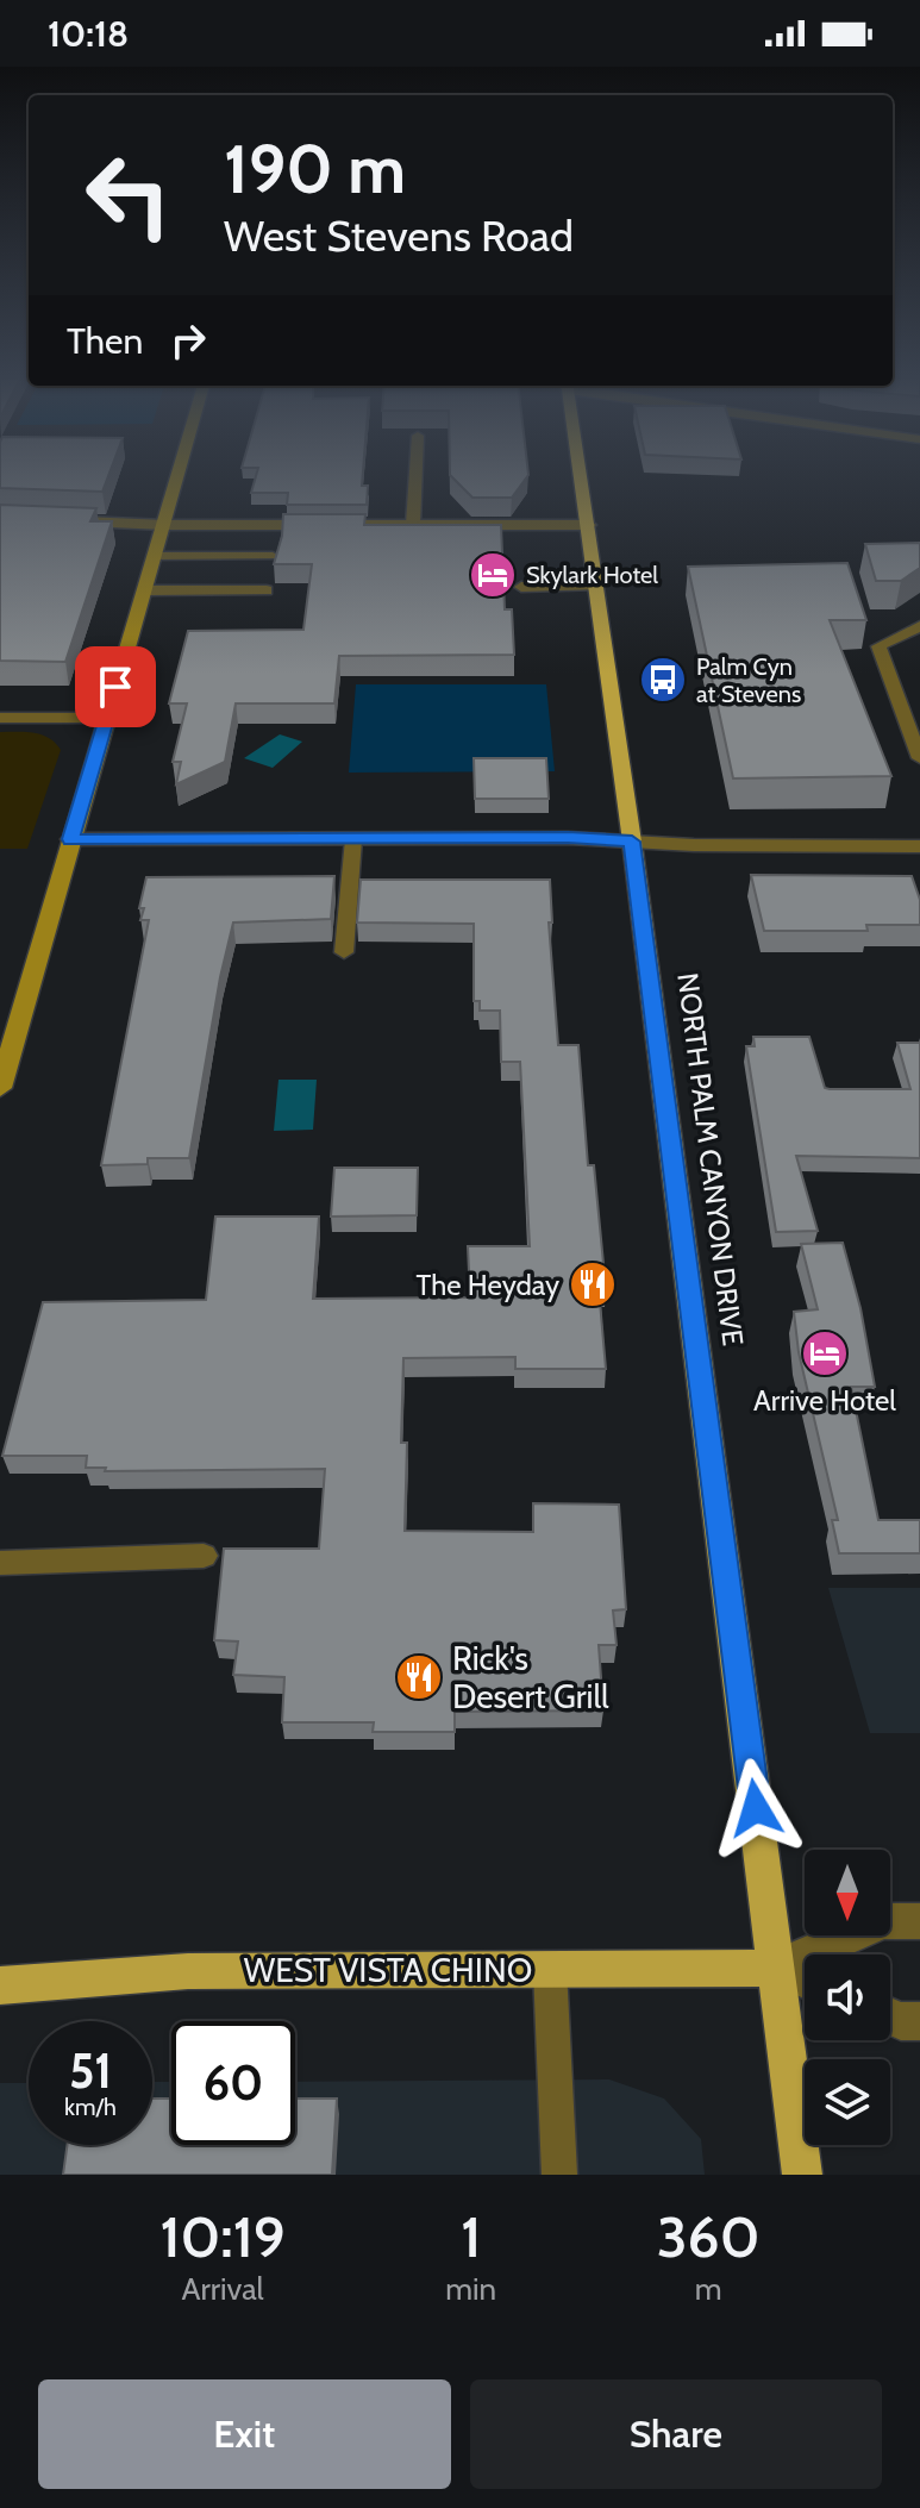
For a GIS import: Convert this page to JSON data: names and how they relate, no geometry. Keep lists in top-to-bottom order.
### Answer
{
  "streets": {
    "main road": ["NORTH PALM CANYON DRIVE", "WEST VISTA CHINO"]
  },
  "crossings": [
    ["NORTH PALM CANYON DRIVE", "WEST VISTA CHINO"]
  ],
  "places": {
    "hotel": ["Skylark Hotel", "Arrive Hotel"],
    "bus stop": ["Palm Cyn at Stevens"],
    "restaurant": ["The Heyday", "Rick's Desert Grill"]
  },
  "north": "bottom",
  "page": {
    "status": "10:18",
    "turn": ["190 m", "West Stevens Road"],
    "then": "Then",
    "speed": "51 km/h",
    "limit": "60",
    "eta": [
      "10:19",
      "Arrival",
      "1",
      "min",
      "360",
      "m"
    ],
    "buttons": ["Exit", "Share"]
  }
}
